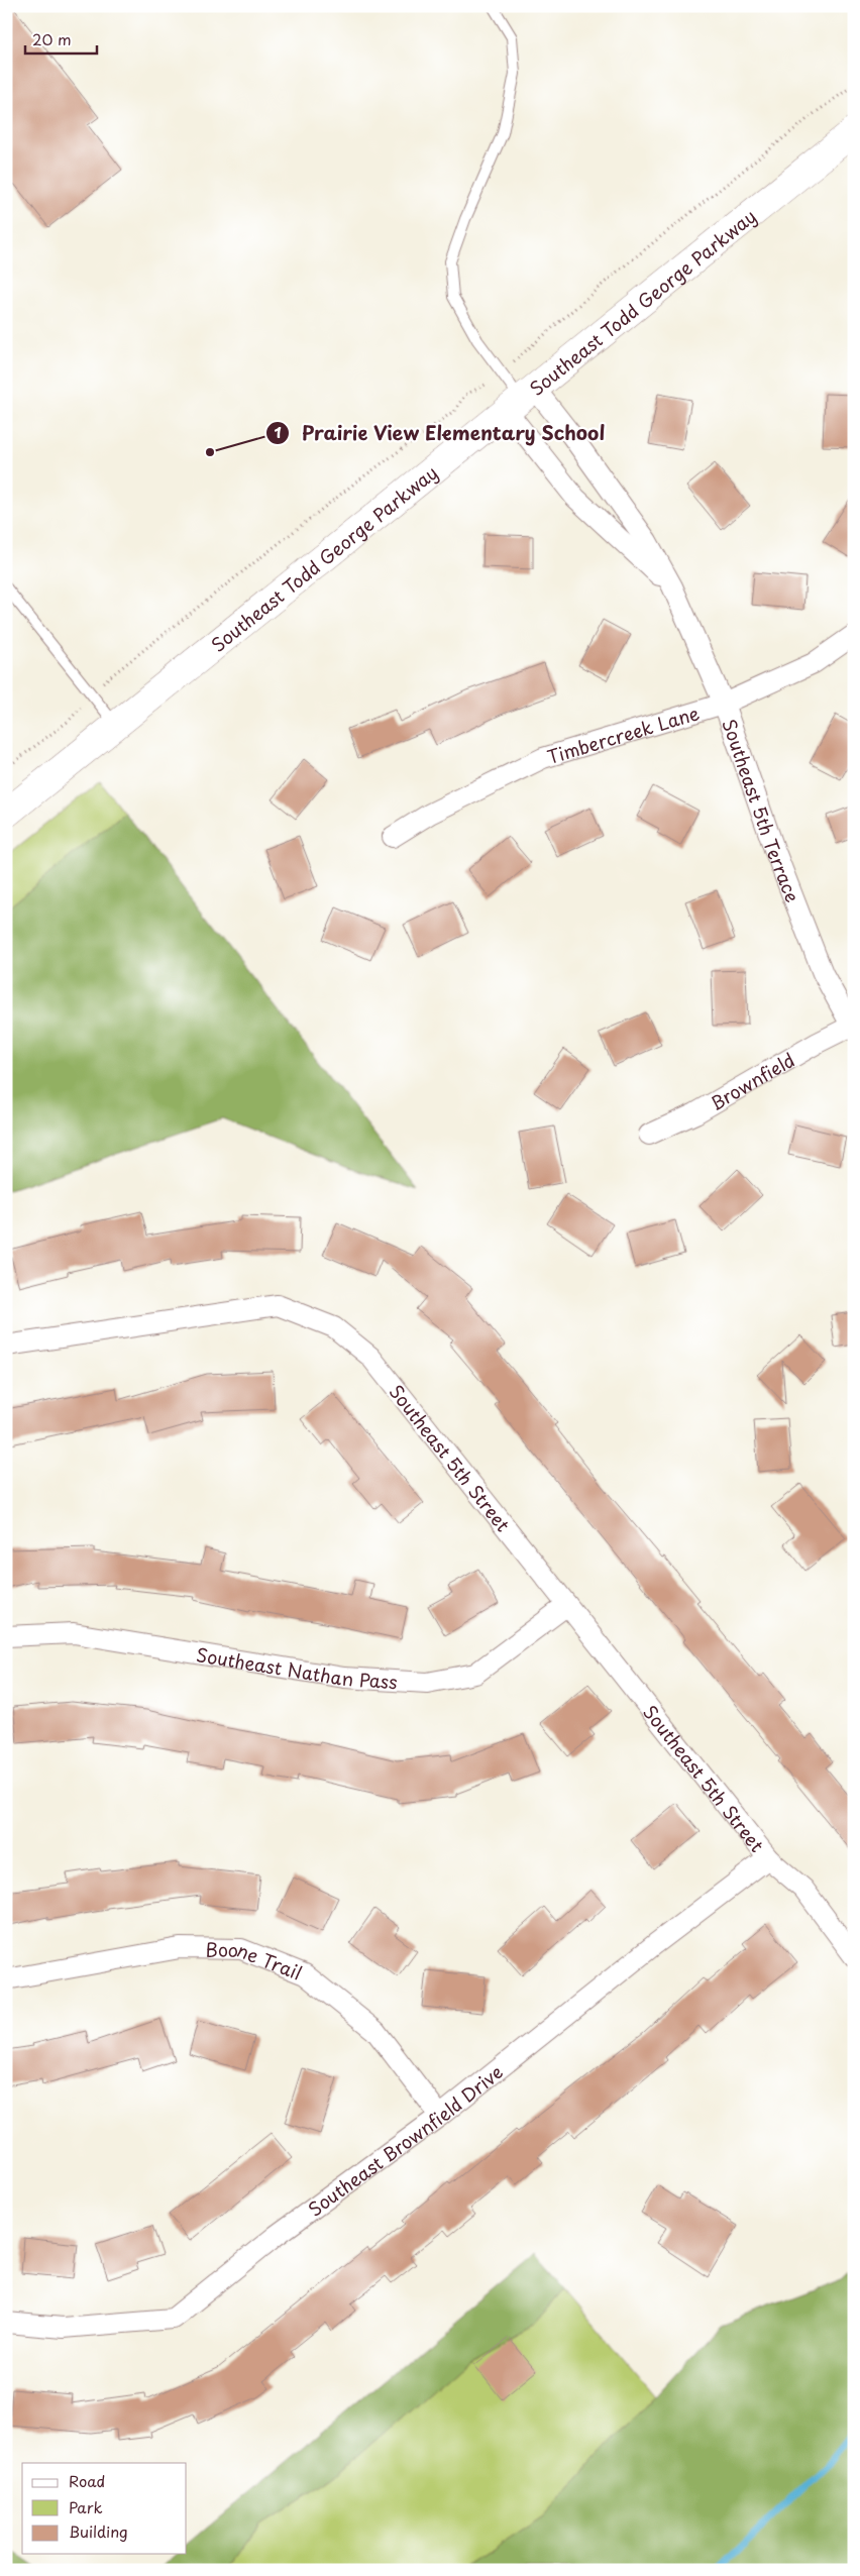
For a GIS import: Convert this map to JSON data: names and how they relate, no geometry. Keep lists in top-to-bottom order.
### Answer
{
  "streets": {
    "main road": ["Southeast Todd George Parkway"],
    "street": [
      "Timbercreek Lane",
      "Southeast 5th Terrace",
      "Brownfield",
      "Southeast 5th Street",
      "Southeast Nathan Pass",
      "Boone Trail",
      "Southeast Brownfield Drive"
    ]
  },
  "crossings": [
    ["Southeast Todd George Parkway", "Southeast 5th Terrace"],
    ["Timbercreek Lane", "Southeast 5th Terrace"],
    ["Southeast 5th Terrace", "Brownfield"],
    ["Southeast 5th Street", "Southeast Nathan Pass"],
    ["Southeast 5th Street", "Southeast Brownfield Drive"],
    ["Boone Trail", "Southeast Brownfield Drive"]
  ],
  "places": ["Prairie View Elementary School"],
  "legend": ["Road", "Park", "Building"],
  "scale_bar": "20 m"
}
